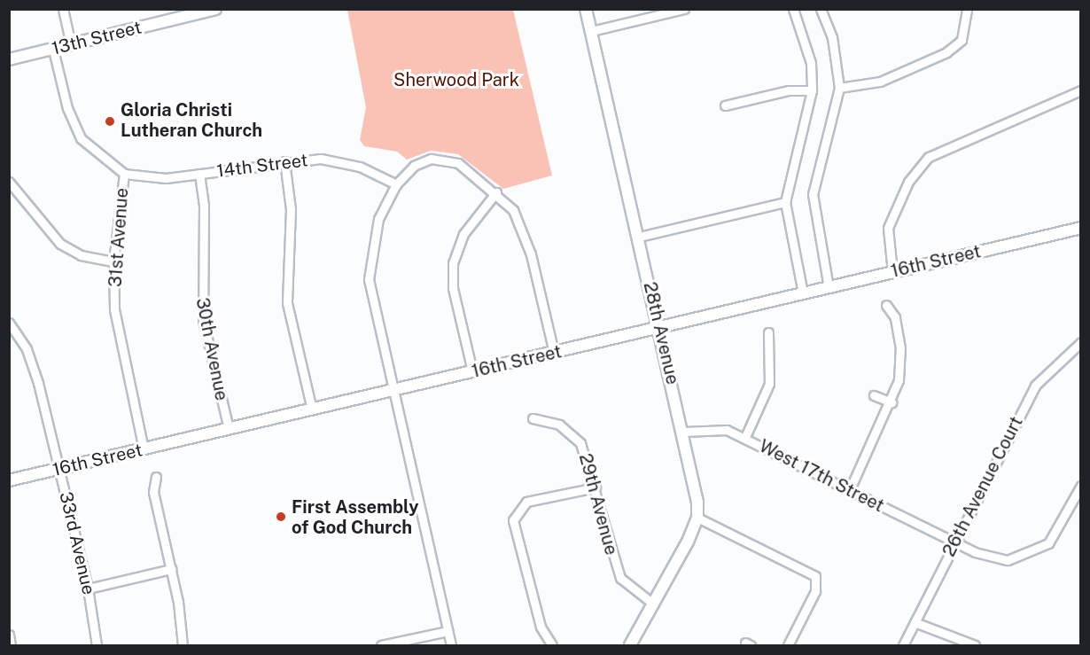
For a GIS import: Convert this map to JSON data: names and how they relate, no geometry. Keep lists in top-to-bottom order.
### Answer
{
  "streets": {
    "main road": ["13th Street", "16th Street", "28th Avenue"],
    "street": [
      "14th Street",
      "31st Avenue",
      "30th Avenue",
      "West 17th Street",
      "26th Avenue Court",
      "29th Avenue",
      "33rd Avenue"
    ]
  },
  "crossings": [
    ["13th Street", "31st Avenue"],
    ["14th Street", "31st Avenue"],
    ["14th Street", "30th Avenue"],
    ["31st Avenue", "16th Street"],
    ["16th Street", "28th Avenue"],
    ["16th Street", "30th Avenue"],
    ["16th Street", "33rd Avenue"],
    ["28th Avenue", "West 17th Street"],
    ["West 17th Street", "26th Avenue Court"]
  ],
  "parks": ["Sherwood Park"],
  "places": ["Gloria Christi Lutheran Church", "First Assembly of God Church"]
}
